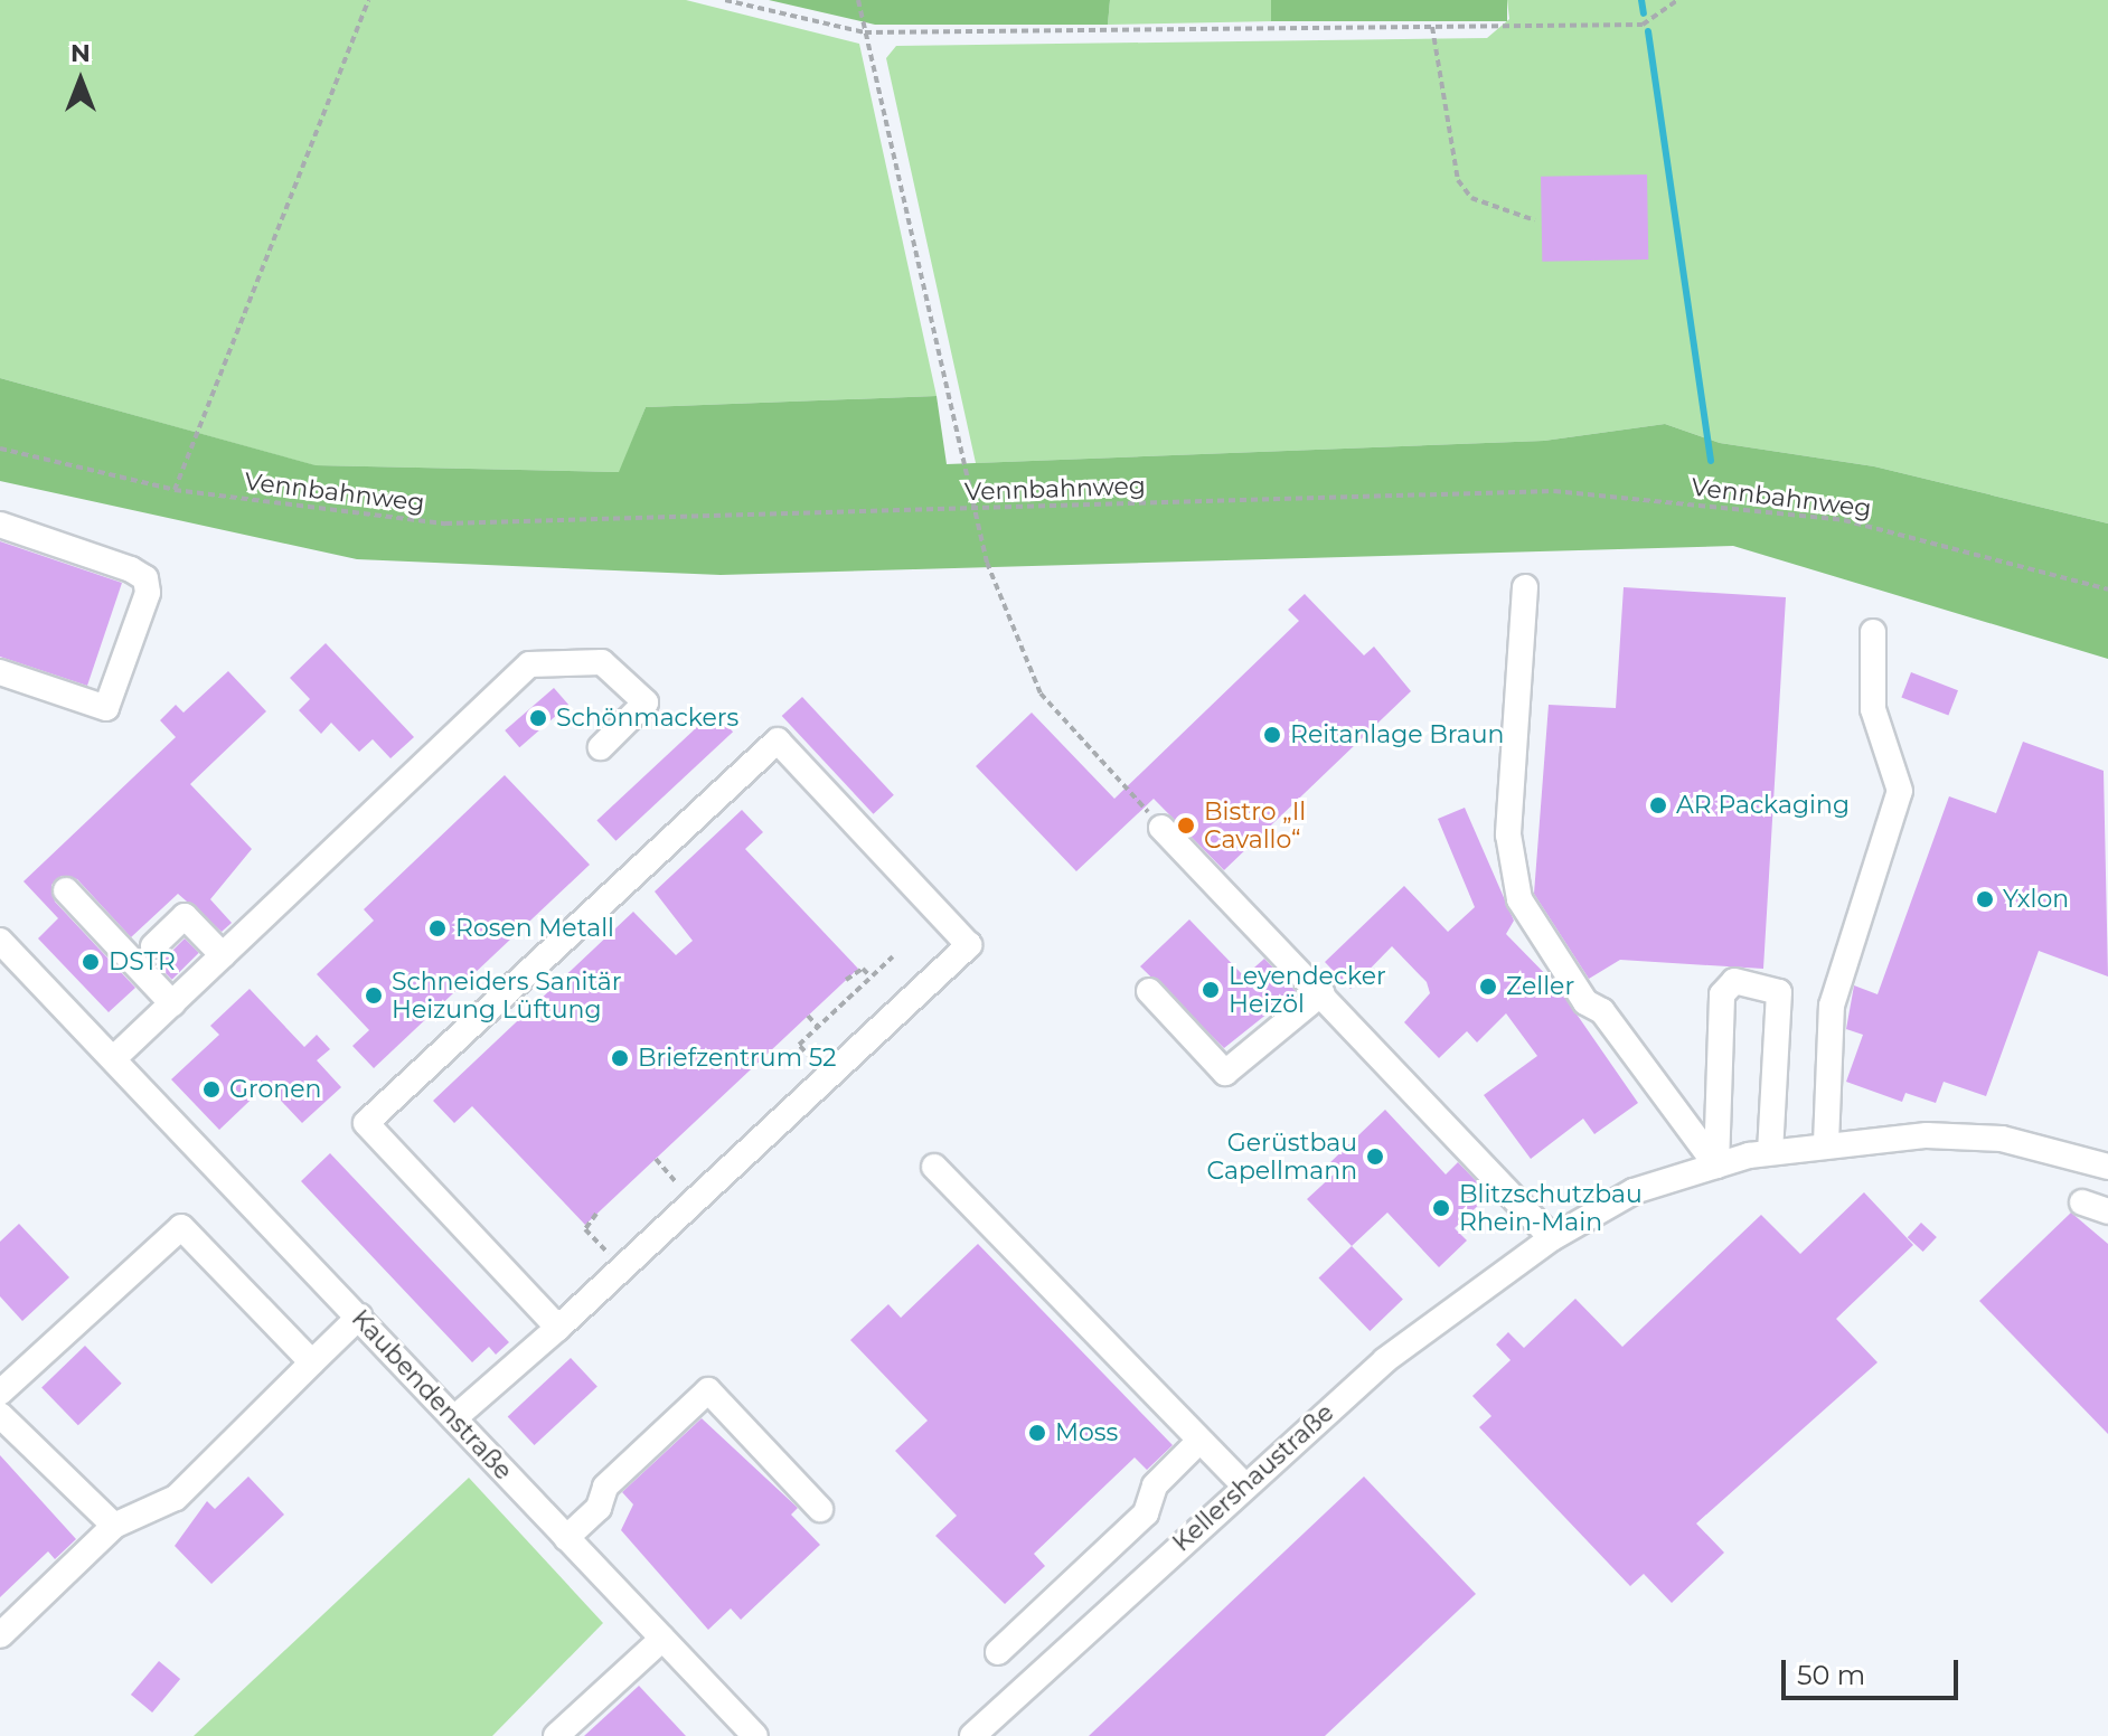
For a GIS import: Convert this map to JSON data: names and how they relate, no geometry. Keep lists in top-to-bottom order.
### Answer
{
  "streets": {
    "street": ["Kaubendenstraße", "Kellershaustraße"],
    "path": ["Vennbahnweg"]
  },
  "places": [
    "Schönmackers",
    "Reitanlage Braun",
    "AR Packaging",
    "Bistro „Il Cavallo“",
    "Yxlon",
    "Rosen Metall",
    "DSTR",
    "Zeller",
    "Leyendecker Heizöl",
    "Schneiders Sanitär Heizung Lüftung",
    "Briefzentrum 52",
    "Gronen",
    "Gerüstbau Capellmann",
    "Blitzschutzbau Rhein-Main",
    "Moss"
  ],
  "scale_bar": "50 m",
  "north": "top"
}
